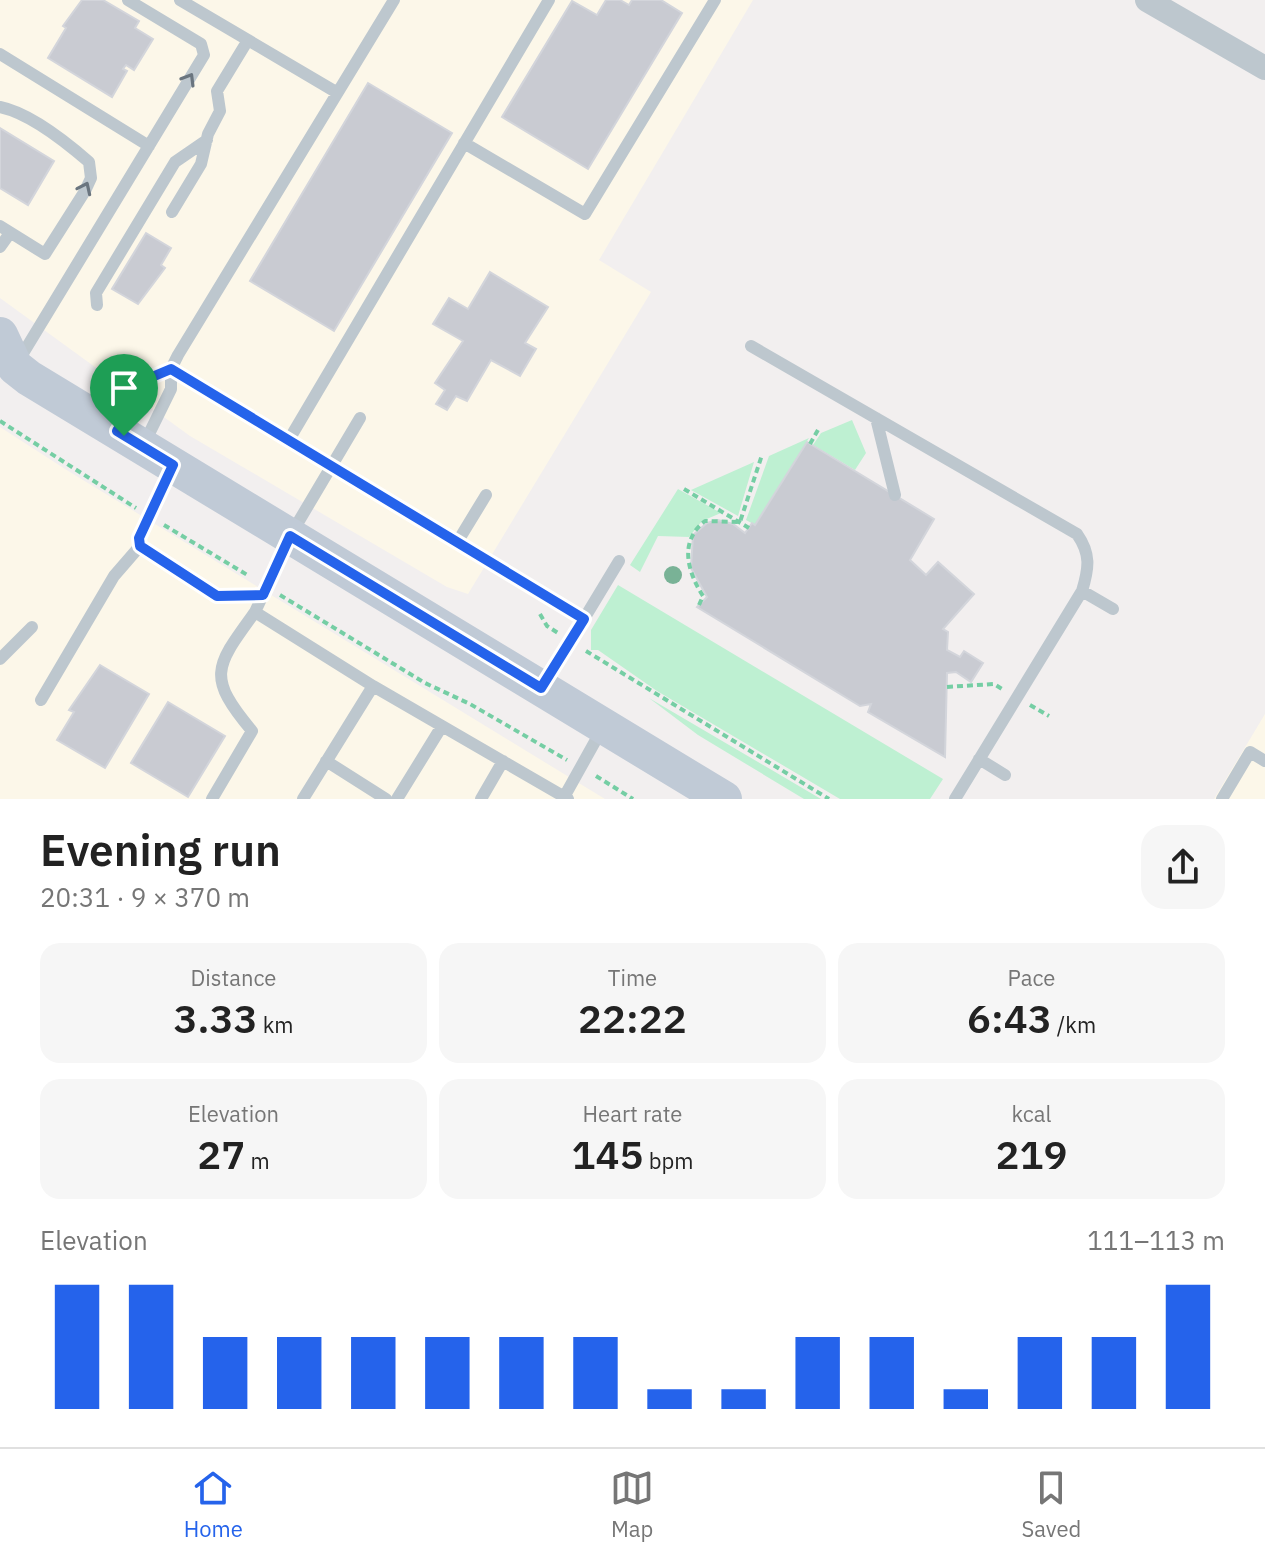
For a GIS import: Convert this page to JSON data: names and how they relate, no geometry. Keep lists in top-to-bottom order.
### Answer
{
  "page": {
    "heading": ["Evening run", "20:31 · 9 × 370 m"],
    "stats": [
      ["Distance", "3.33 km"],
      ["Time", "22:22"],
      ["Pace", "6:43 /km"],
      ["Elevation", "27 m"],
      ["Heart rate", "145 bpm"],
      ["kcal", "219"]
    ],
    "chart": ["Elevation", "111–113 m"],
    "tabs": ["Home", "Map", "Saved"]
  }
}
